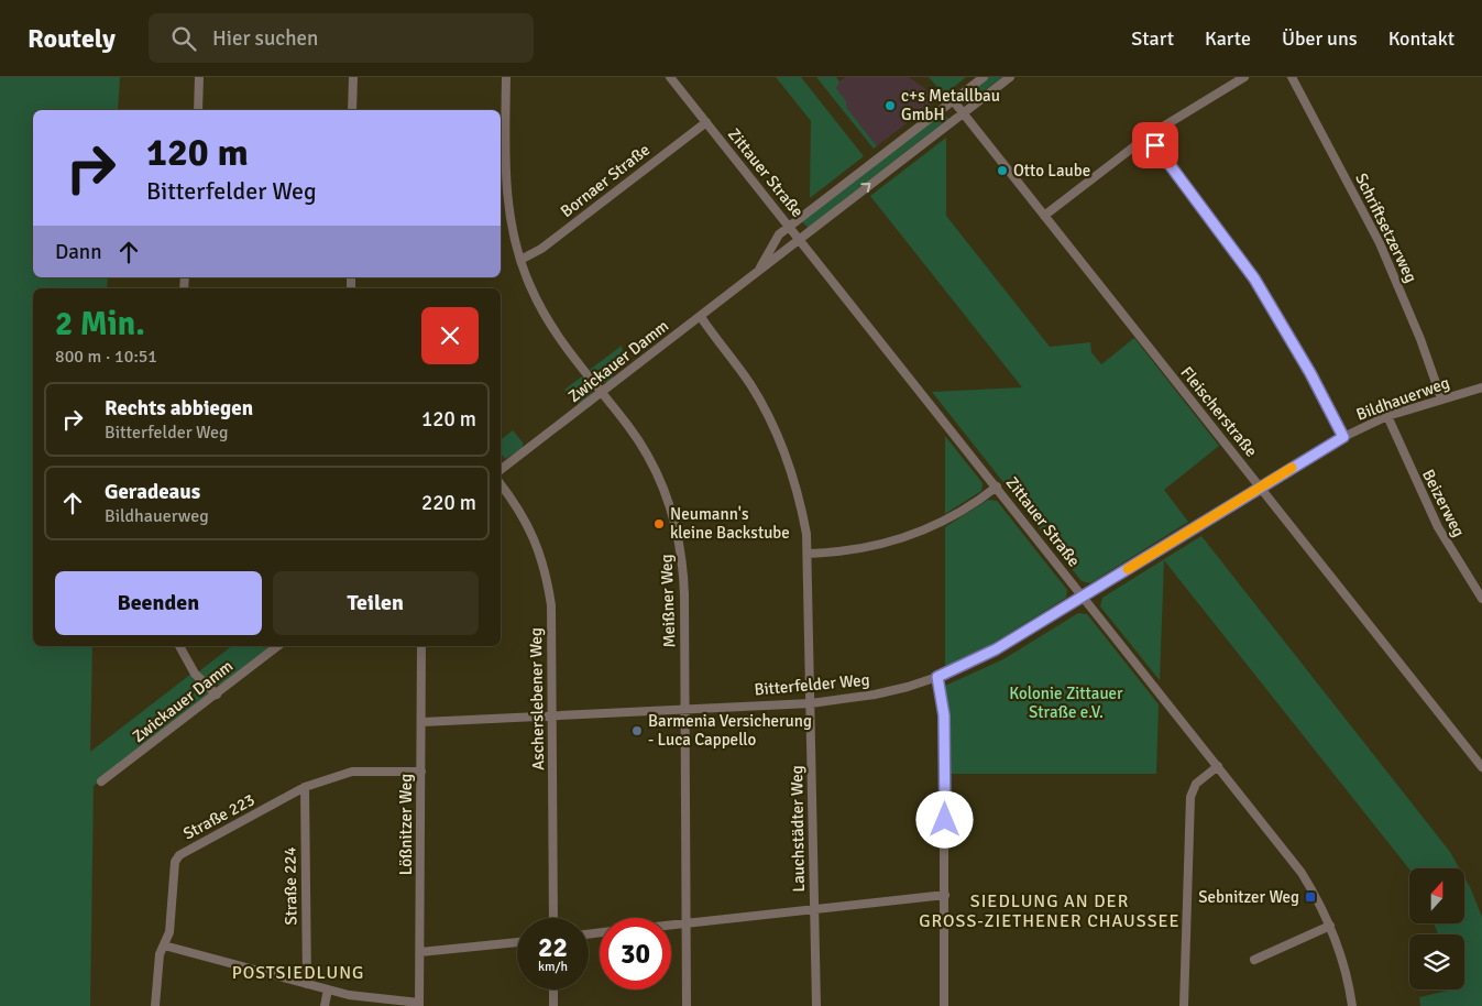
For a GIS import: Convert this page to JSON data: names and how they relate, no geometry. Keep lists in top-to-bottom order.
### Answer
{
  "streets": {
    "street": [
      "Zittauer Straße",
      "Bornaer Straße",
      "Schriftsetzerweg",
      "Zwickauer Damm",
      "Bildhauerweg",
      "Fleischerstraße",
      "Beizerweg",
      "Meißner Weg",
      "Bitterfelder Weg",
      "Ascherslebener Weg",
      "Straße 223",
      "Lößnitzer Weg",
      "Lauchstädter Weg",
      "Straße 224"
    ]
  },
  "crossings": [
    ["Zittauer Straße", "Bornaer Straße"],
    ["Zittauer Straße", "Zwickauer Damm"],
    ["Zittauer Straße", "Bitterfelder Weg"],
    ["Bornaer Straße", "Meißner Weg"],
    ["Schriftsetzerweg", "Bildhauerweg"],
    ["Zwickauer Damm", "Fleischerstraße"],
    ["Zwickauer Damm", "Meißner Weg"],
    ["Zwickauer Damm", "Lauchstädter Weg"],
    ["Bildhauerweg", "Fleischerstraße"],
    ["Bildhauerweg", "Beizerweg"],
    ["Bildhauerweg", "Bitterfelder Weg"],
    ["Meißner Weg", "Bitterfelder Weg"],
    ["Bitterfelder Weg", "Ascherslebener Weg"],
    ["Bitterfelder Weg", "Lößnitzer Weg"],
    ["Bitterfelder Weg", "Lauchstädter Weg"],
    ["Straße 223", "Lößnitzer Weg"],
    ["Straße 223", "Straße 224"]
  ],
  "districts": ["SIEDLUNG AN DER GROSS-ZIETHENER CHAUSSEE", "POSTSIEDLUNG"],
  "parks": ["Kolonie Zittauer Straße e.V."],
  "places": {
    "other": [
      "c+s Metallbau GmbH",
      "Otto Laube",
      "Neumann's kleine Backstube",
      "Barmenia Versicherung - Luca Cappello"
    ],
    "transit": ["Sebnitzer Weg"]
  },
  "north": "top",
  "page": {
    "header": "Routely",
    "search": "Hier suchen",
    "nav": [
      "Start",
      "Karte",
      "Über uns",
      "Kontakt"
    ],
    "turn": ["120 m", "Bitterfelder Weg"],
    "then": "Dann",
    "heading": ["2 Min.", "800 m · 10:51"],
    "list": [
      {
        "name": "Rechts abbiegen",
        "note": "Bitterfelder Weg",
        "value": "120 m"
      },
      {
        "name": "Geradeaus",
        "note": "Bildhauerweg",
        "value": "220 m"
      }
    ],
    "buttons": ["Beenden", "Teilen"],
    "speed": "22 km/h",
    "limit": "30"
  }
}
